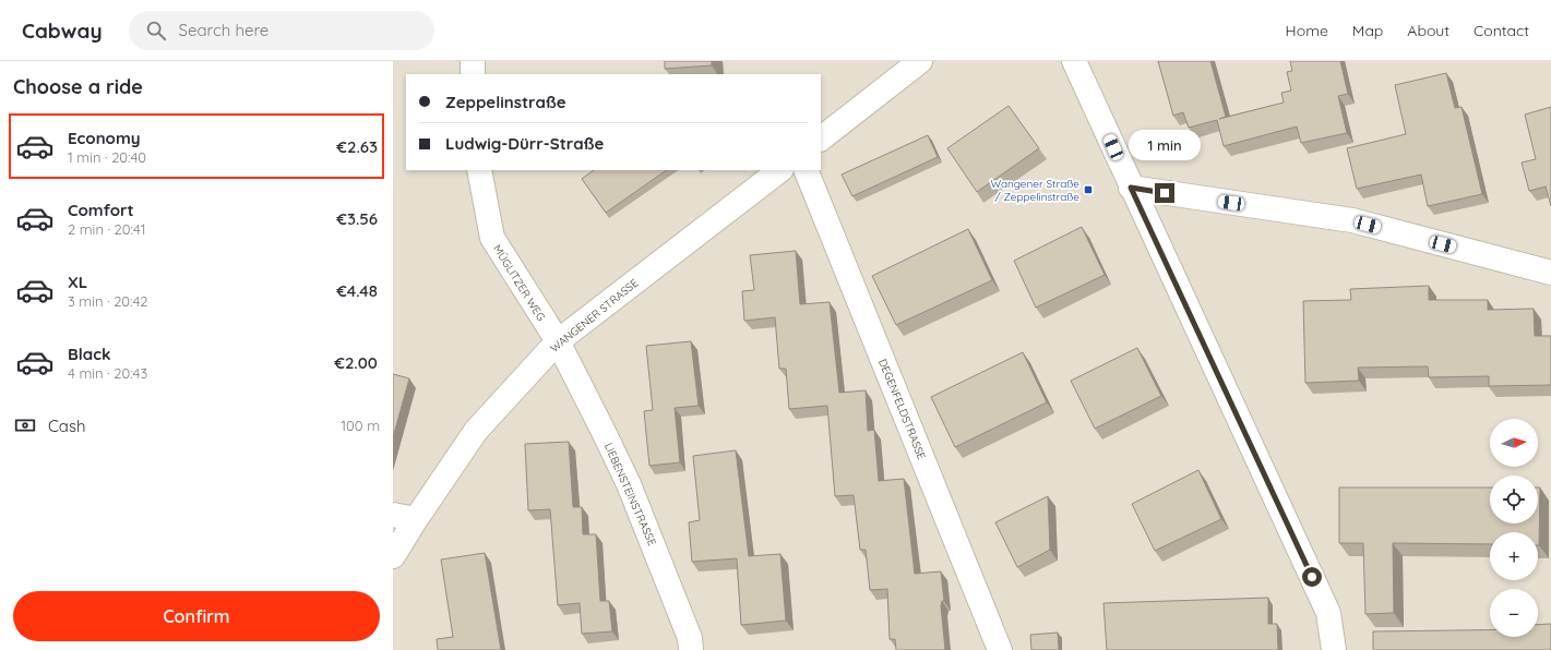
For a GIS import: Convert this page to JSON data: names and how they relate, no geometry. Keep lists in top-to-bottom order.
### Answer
{
  "streets": {
    "street": [
      "MÜGLITZER WEG",
      "WANGENER STRASSE",
      "DEGENFELDSTRASSE",
      "LIEBENSTEINSTRASSE"
    ]
  },
  "crossings": [
    ["MÜGLITZER WEG", "WANGENER STRASSE"],
    ["MÜGLITZER WEG", "LIEBENSTEINSTRASSE"],
    ["WANGENER STRASSE", "LIEBENSTEINSTRASSE"]
  ],
  "places": {
    "transit": ["Wangener Straße / Zeppelinstraße"]
  },
  "north": "right",
  "page": {
    "header": "Cabway",
    "search": "Search here",
    "nav": [
      "Home",
      "Map",
      "About",
      "Contact"
    ],
    "heading": "Choose a ride",
    "banner": ["Zeppelinstraße", "Ludwig-Dürr-Straße"],
    "list": [
      {
        "name": "Economy",
        "note": "1 min · 20:40",
        "value": "€2.63"
      },
      {
        "name": "Comfort",
        "note": "2 min · 20:41",
        "value": "€3.56"
      },
      {
        "name": "XL",
        "note": "3 min · 20:42",
        "value": "€4.48"
      },
      {
        "name": "Black",
        "note": "4 min · 20:43",
        "value": "€2.00"
      }
    ],
    "bubble": "1 min",
    "pay": ["Cash", "100 m"],
    "map_buttons": ["+", "−"],
    "buttons": "Confirm"
  }
}
